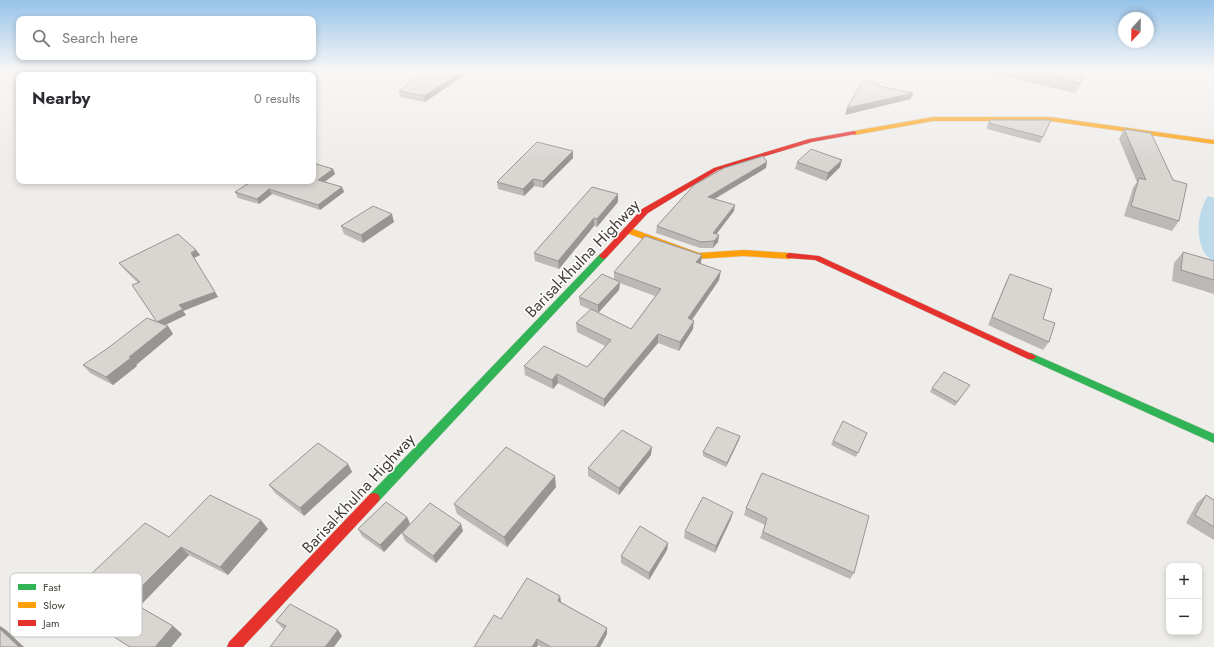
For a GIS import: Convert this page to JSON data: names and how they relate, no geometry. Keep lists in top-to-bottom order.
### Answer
{
  "streets": {
    "main road": ["Barisal-Khulna Highway"]
  },
  "legend": ["Fast", "Slow", "Jam"],
  "north": "bottom",
  "page": {
    "search": "Search here",
    "heading": ["Nearby", "0 results"],
    "map_buttons": ["+", "−"]
  }
}
